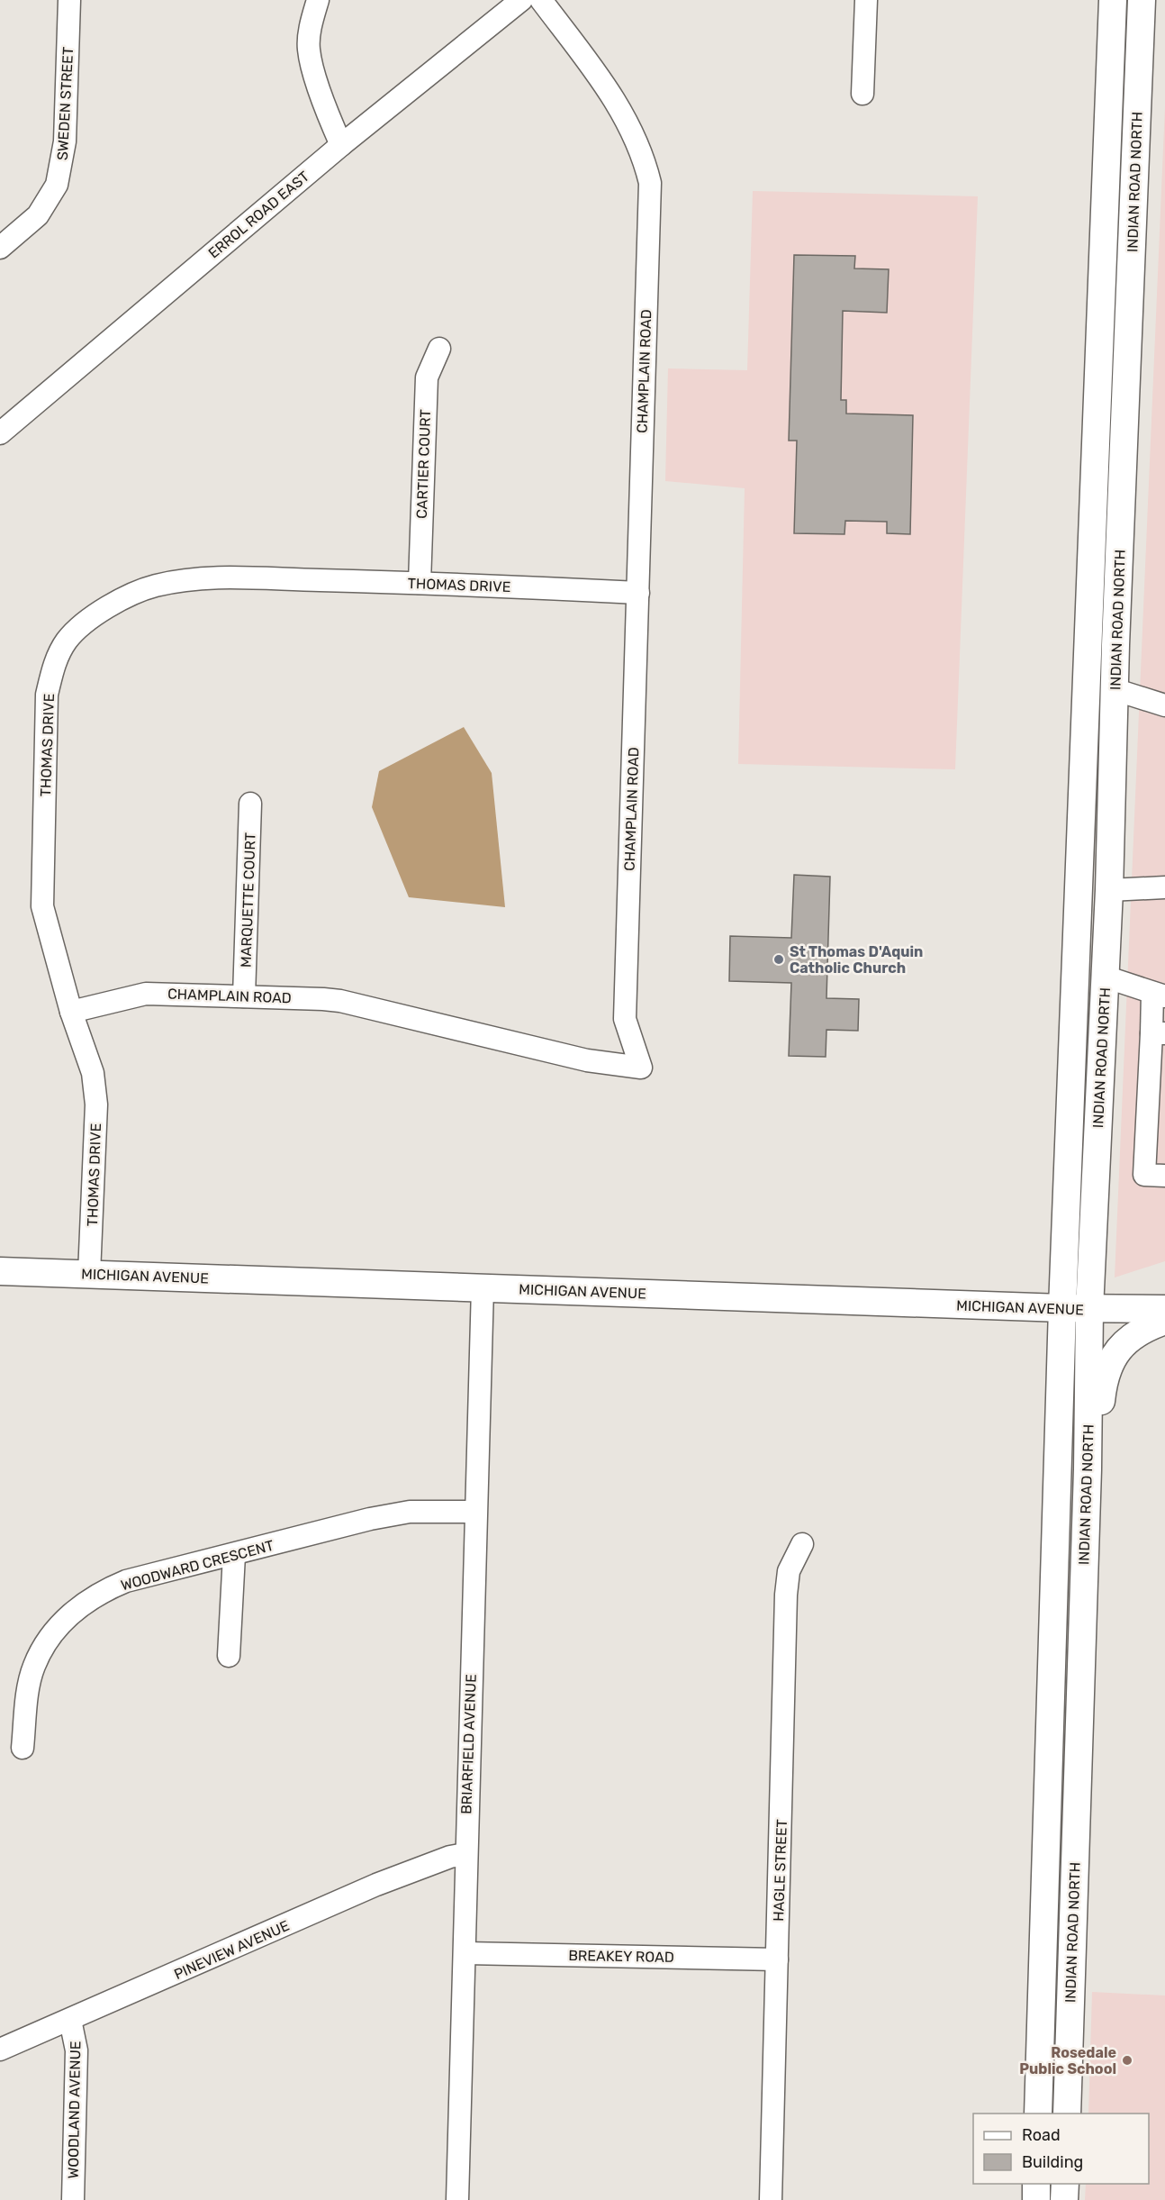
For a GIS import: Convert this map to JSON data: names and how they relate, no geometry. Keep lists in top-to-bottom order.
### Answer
{
  "streets": {
    "main road": ["INDIAN ROAD NORTH", "MICHIGAN AVENUE"],
    "street": [
      "SWEDEN STREET",
      "ERROL ROAD EAST",
      "CHAMPLAIN ROAD",
      "CARTIER COURT",
      "THOMAS DRIVE",
      "MARQUETTE COURT",
      "WOODWARD CRESCENT",
      "BRIARFIELD AVENUE",
      "HAGLE STREET",
      "PINEVIEW AVENUE",
      "BREAKEY ROAD",
      "WOODLAND AVENUE"
    ]
  },
  "crossings": [
    ["INDIAN ROAD NORTH", "MICHIGAN AVENUE"],
    ["CHAMPLAIN ROAD", "THOMAS DRIVE"],
    ["CHAMPLAIN ROAD", "MARQUETTE COURT"],
    ["CARTIER COURT", "THOMAS DRIVE"],
    ["THOMAS DRIVE", "MICHIGAN AVENUE"],
    ["MICHIGAN AVENUE", "BRIARFIELD AVENUE"],
    ["WOODWARD CRESCENT", "BRIARFIELD AVENUE"],
    ["BRIARFIELD AVENUE", "PINEVIEW AVENUE"],
    ["BRIARFIELD AVENUE", "BREAKEY ROAD"],
    ["HAGLE STREET", "BREAKEY ROAD"],
    ["PINEVIEW AVENUE", "WOODLAND AVENUE"]
  ],
  "places": ["St Thomas D'Aquin Catholic Church", "Rosedale Public School"],
  "legend": ["Road", "Building"]
}
